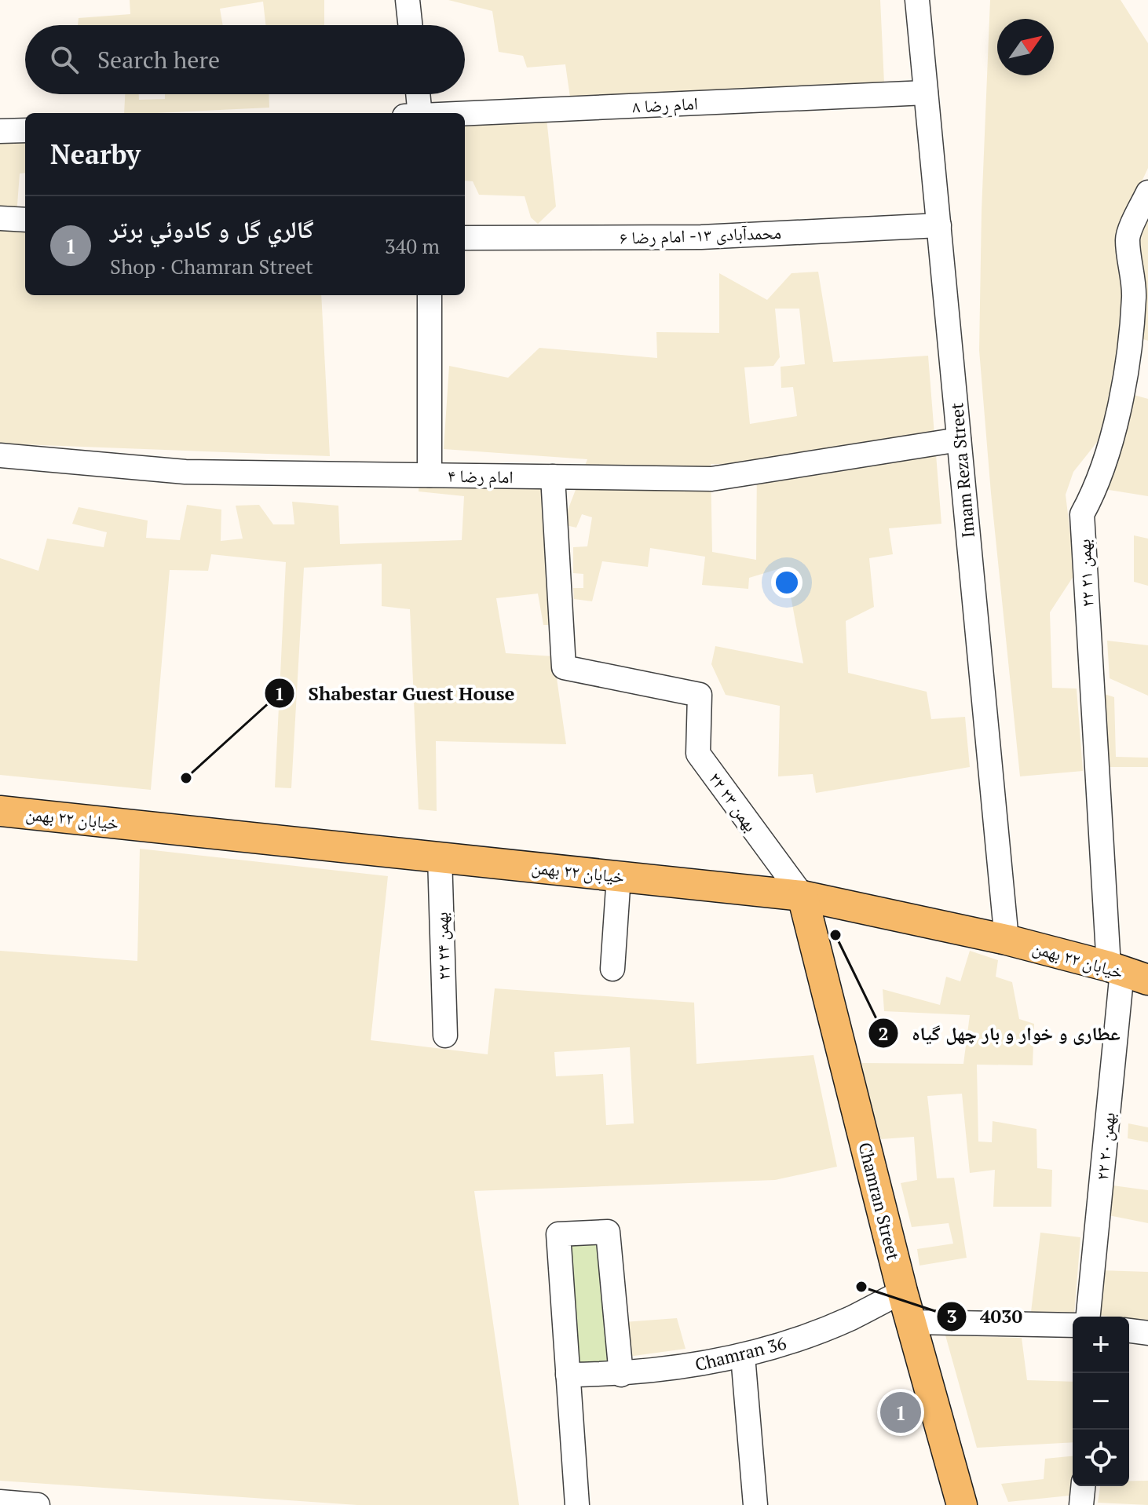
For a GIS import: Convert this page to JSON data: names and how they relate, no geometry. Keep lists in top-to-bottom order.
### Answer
{
  "streets": {
    "main road": ["خیابان ۲۲ بهمن", "Chamran Street"],
    "street": [
      "امام رضا ۸",
      "محمدآبادی ۱۳- امام رضا ۶",
      "Imam Reza Street",
      "امام رضا ۴",
      "۲۲ بهمن ۲۱",
      "۲۲ بهمن ۲۳",
      "۲۲ بهمن ۲۴",
      "۲۲ بهمن ۲۰",
      "Chamran 36"
    ]
  },
  "crossings": [
    ["امام رضا ۸", "Imam Reza Street"],
    ["محمدآبادی ۱۳- امام رضا ۶", "Imam Reza Street"],
    ["Imam Reza Street", "امام رضا ۴"],
    ["Imam Reza Street", "خیابان ۲۲ بهمن"],
    ["امام رضا ۴", "۲۲ بهمن ۲۳"],
    ["۲۲ بهمن ۲۱", "خیابان ۲۲ بهمن"],
    ["۲۲ بهمن ۲۱", "۲۲ بهمن ۲۰"],
    ["۲۲ بهمن ۲۳", "خیابان ۲۲ بهمن"],
    ["۲۲ بهمن ۲۳", "Chamran Street"],
    ["خیابان ۲۲ بهمن", "۲۲ بهمن ۲۴"],
    ["خیابان ۲۲ بهمن", "۲۲ بهمن ۲۰"],
    ["خیابان ۲۲ بهمن", "Chamran Street"],
    ["Chamran Street", "Chamran 36"]
  ],
  "places": ["Shabestar Guest House", "عطاری و خوار و بار چهل گیاه", "4030"],
  "north": "top right",
  "page": {
    "search": "Search here",
    "heading": "Nearby",
    "list": [
      {
        "mark": "1",
        "name": "گالري گل و كادوئي برتر",
        "note": "Shop · Chamran Street",
        "value": "340 m"
      }
    ],
    "map_buttons": ["+", "−"],
    "pins": "1"
  }
}
